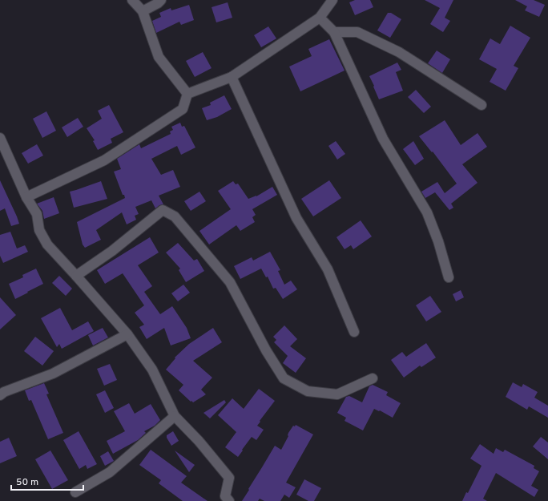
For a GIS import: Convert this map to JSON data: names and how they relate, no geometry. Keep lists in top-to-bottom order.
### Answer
{
  "scale_bar": "50 m"
}
